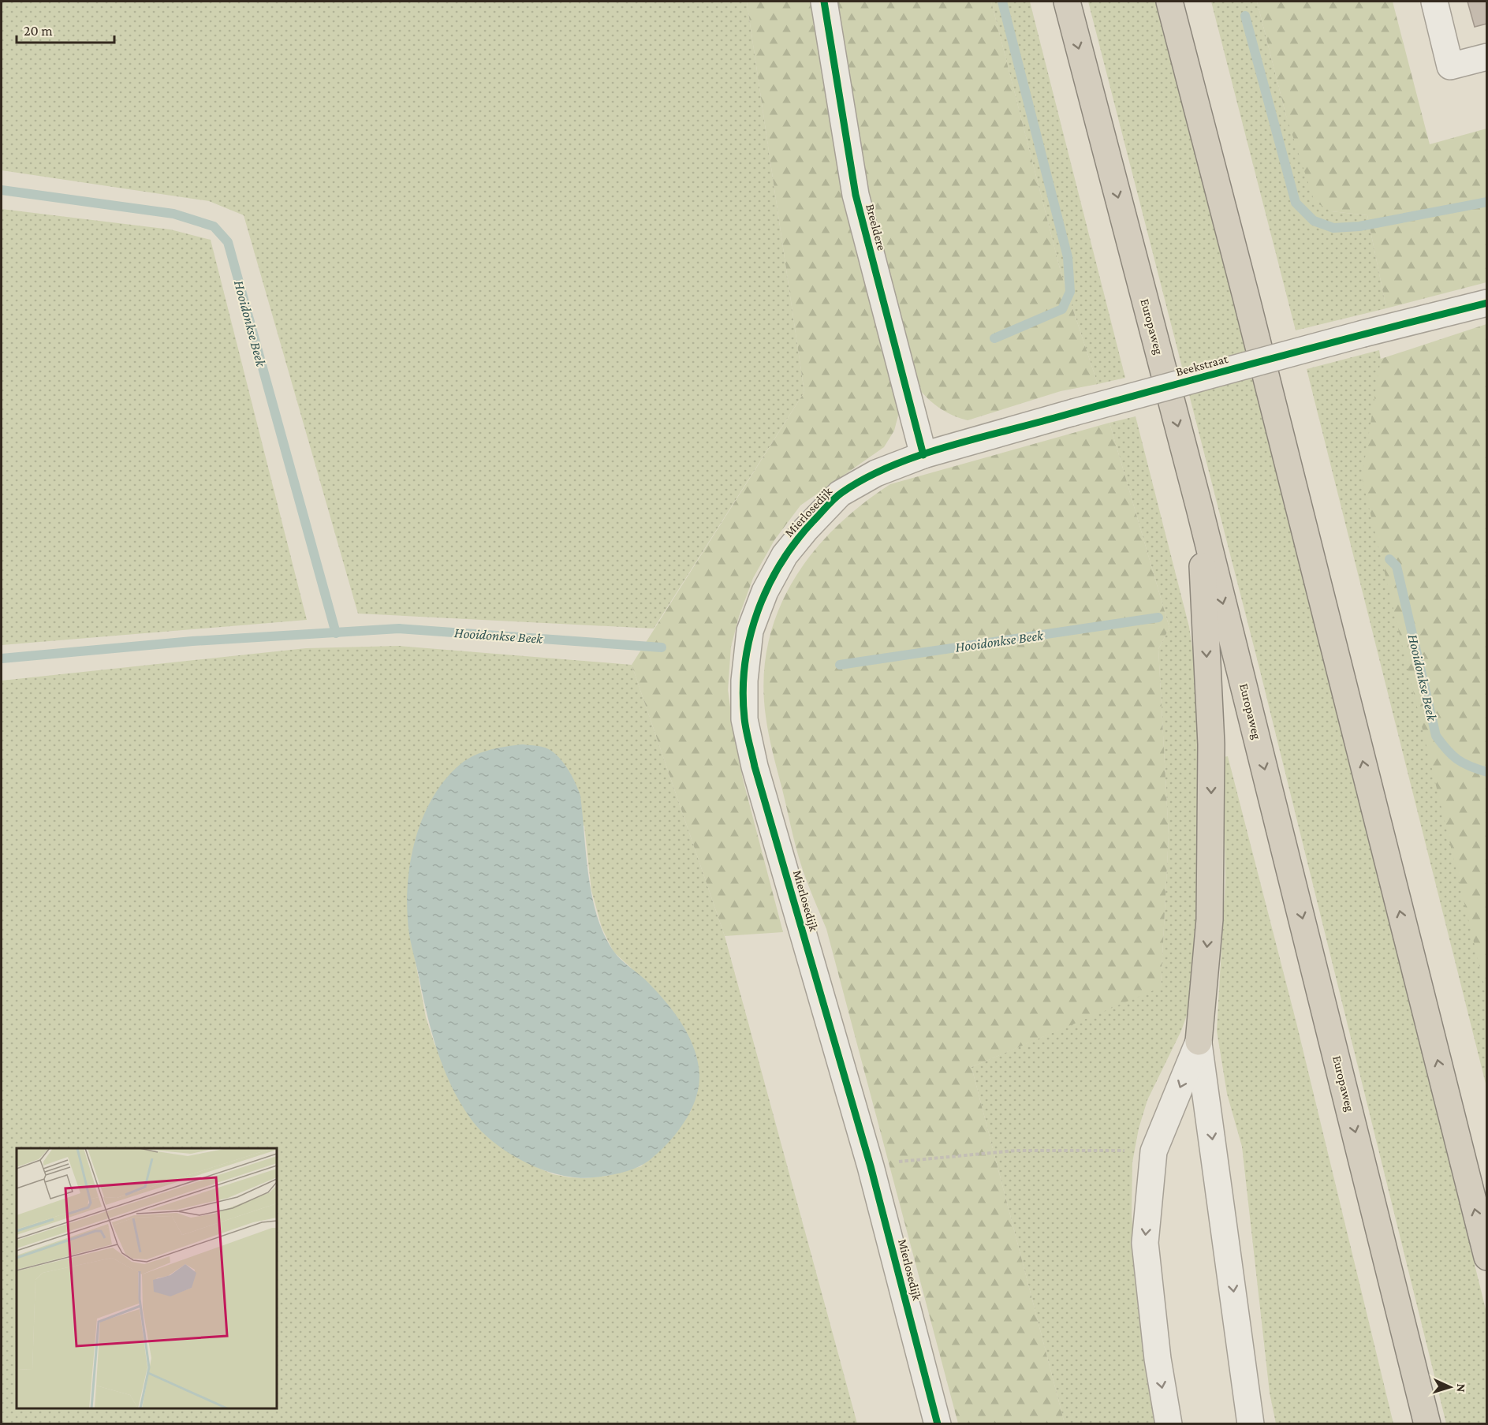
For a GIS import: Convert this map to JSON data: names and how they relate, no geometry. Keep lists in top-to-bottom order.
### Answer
{
  "streets": {
    "highway": ["Europaweg"],
    "street": ["Breeldere", "Beekstraat", "Mierlosedijk"]
  },
  "crossings": [
    ["Breeldere", "Beekstraat"],
    ["Breeldere", "Mierlosedijk"],
    ["Beekstraat", "Mierlosedijk"]
  ],
  "water": ["Hooidonkse Beek"],
  "scale_bar": "20 m",
  "north": "right"
}
